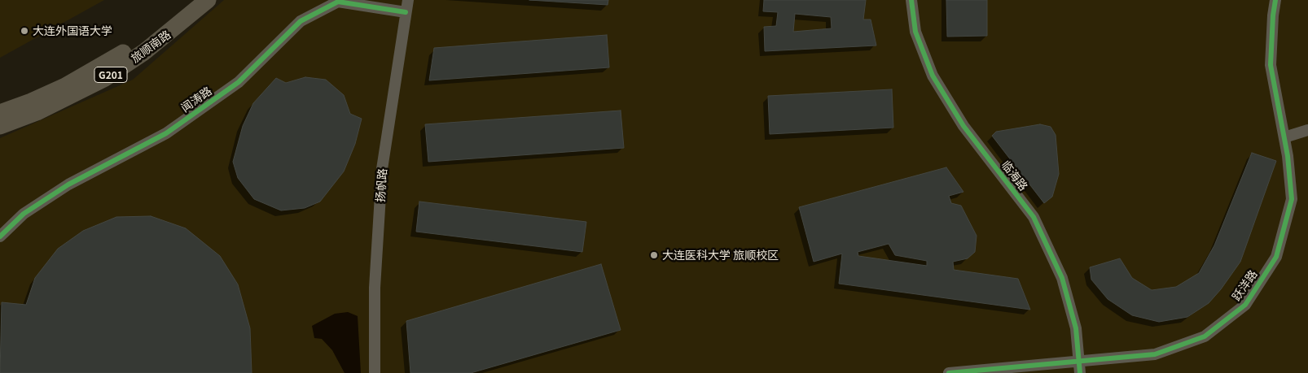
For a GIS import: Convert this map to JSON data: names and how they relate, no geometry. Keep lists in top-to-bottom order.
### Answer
{
  "streets": {
    "highway": ["旅顺南路", "G201"],
    "street": [
      "闻涛路",
      "临海路",
      "扬帆路",
      "跃洋路"
    ]
  },
  "crossings": [
    ["闻涛路", "扬帆路"],
    ["临海路", "跃洋路"]
  ],
  "places": ["大连外国语大学", "大连医科大学 旅顺校区"]
}
